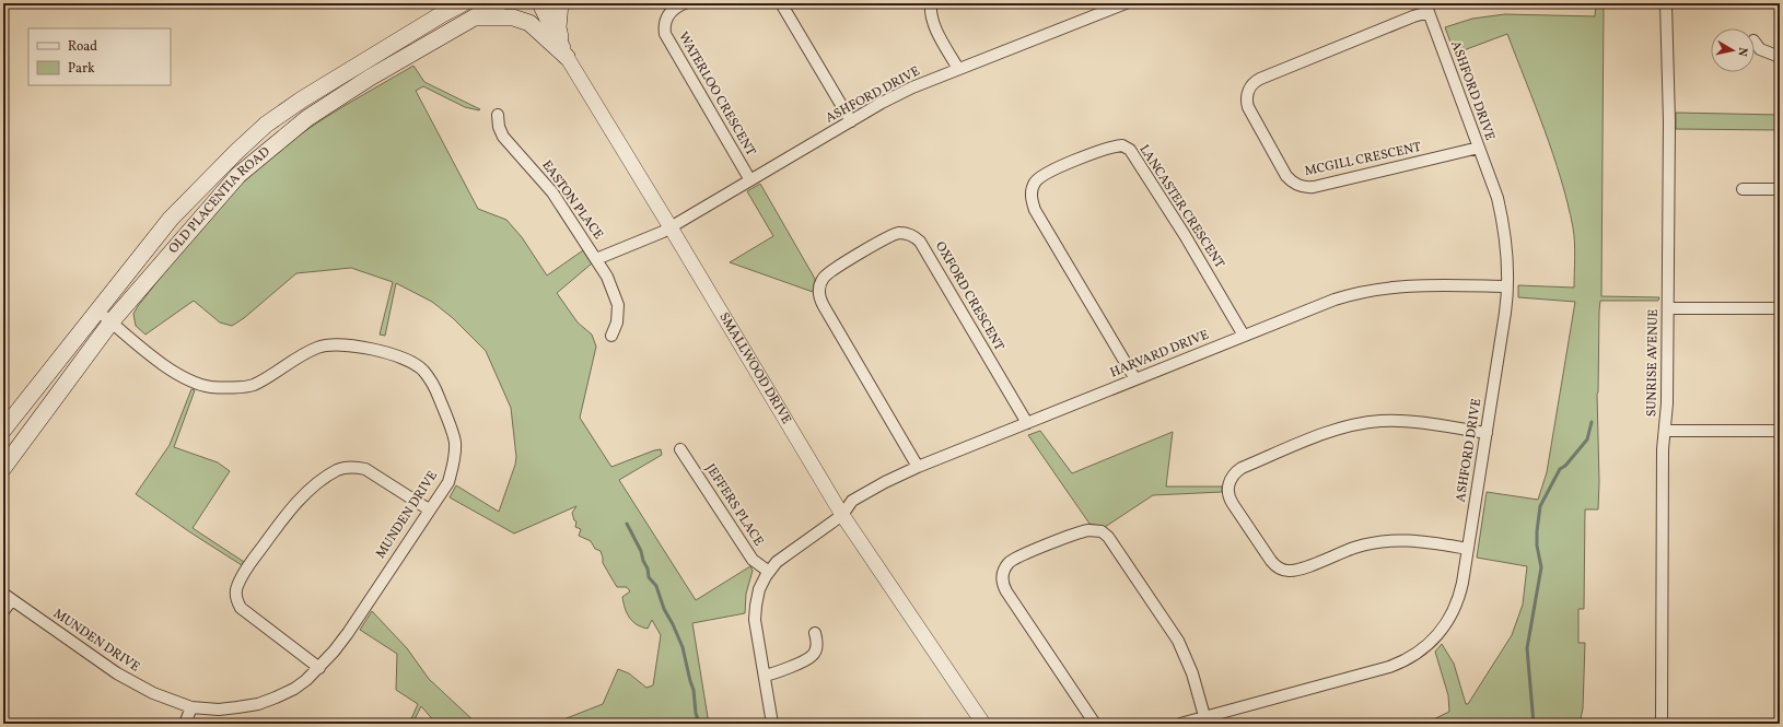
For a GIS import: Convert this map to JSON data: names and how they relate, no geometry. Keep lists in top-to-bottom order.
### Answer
{
  "streets": {
    "main road": ["OLD PLACENTIA ROAD", "SMALLWOOD DRIVE"],
    "street": [
      "ASHFORD DRIVE",
      "WATERLOO CRESCENT",
      "MCGILL CRESCENT",
      "EASTON PLACE",
      "LANCASTER CRESCENT",
      "OXFORD CRESCENT",
      "HARVARD DRIVE",
      "SUNRISE AVENUE",
      "JEFFERS PLACE",
      "MUNDEN DRIVE"
    ]
  },
  "crossings": [
    ["ASHFORD DRIVE", "WATERLOO CRESCENT"],
    ["ASHFORD DRIVE", "MCGILL CRESCENT"],
    ["ASHFORD DRIVE", "EASTON PLACE"],
    ["ASHFORD DRIVE", "HARVARD DRIVE"],
    ["ASHFORD DRIVE", "SMALLWOOD DRIVE"],
    ["EASTON PLACE", "SMALLWOOD DRIVE"],
    ["OLD PLACENTIA ROAD", "MUNDEN DRIVE"],
    ["LANCASTER CRESCENT", "HARVARD DRIVE"],
    ["OXFORD CRESCENT", "HARVARD DRIVE"],
    ["HARVARD DRIVE", "SMALLWOOD DRIVE"],
    ["HARVARD DRIVE", "JEFFERS PLACE"]
  ],
  "legend": ["Road", "Park"],
  "north": "right"
}
